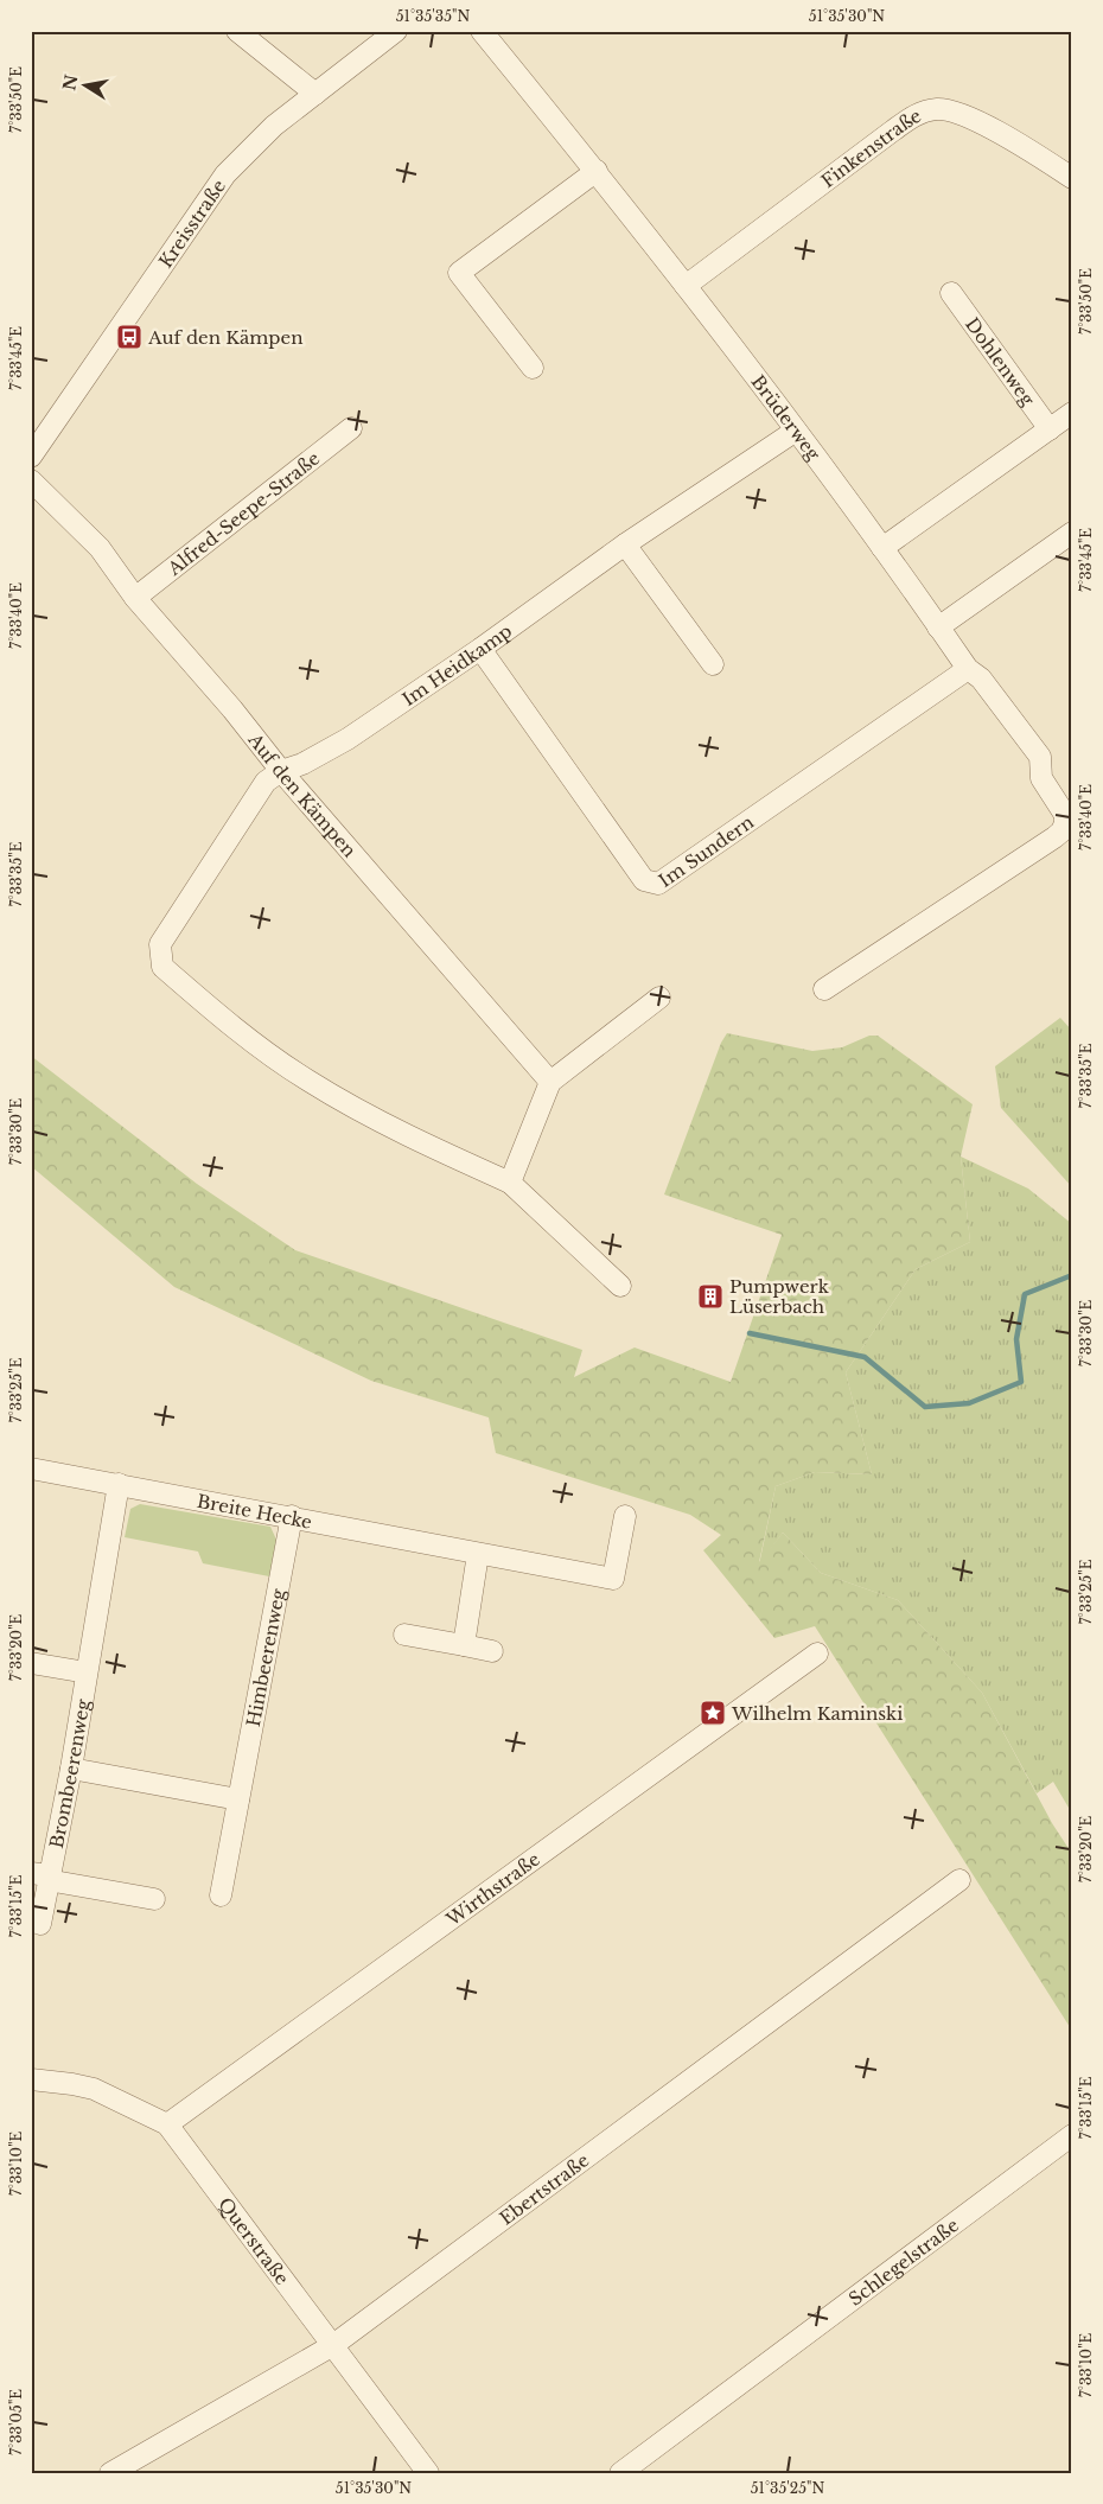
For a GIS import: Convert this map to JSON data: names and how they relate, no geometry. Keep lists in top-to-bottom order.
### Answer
{
  "streets": {
    "street": [
      "Finkenstraße",
      "Kreisstraße",
      "Dohlenweg",
      "Brüderweg",
      "Alfred-Seepe-Straße",
      "Im Heidkamp",
      "Auf den Kämpen",
      "Im Sundern",
      "Breite Hecke",
      "Himbeerenweg",
      "Brombeerenweg",
      "Wirthstraße",
      "Ebertstraße",
      "Querstraße",
      "Schlegelstraße"
    ]
  },
  "crossings": [
    ["Finkenstraße", "Brüderweg"],
    ["Brüderweg", "Im Heidkamp"],
    ["Brüderweg", "Im Sundern"],
    ["Alfred-Seepe-Straße", "Auf den Kämpen"],
    ["Im Heidkamp", "Auf den Kämpen"],
    ["Im Heidkamp", "Im Sundern"],
    ["Breite Hecke", "Himbeerenweg"],
    ["Breite Hecke", "Brombeerenweg"],
    ["Wirthstraße", "Querstraße"],
    ["Ebertstraße", "Querstraße"]
  ],
  "places": {
    "bus stop": ["Auf den Kämpen"],
    "building": ["Pumpwerk Lüserbach"],
    "place": ["Wilhelm Kaminski"]
  },
  "north": "left",
  "coordinates": [
    "51°35'35\"N",
    "51°35'30\"N",
    "7°33'50\"E",
    "7°33'45\"E",
    "7°33'40\"E",
    "7°33'35\"E",
    "7°33'30\"E",
    "7°33'25\"E",
    "7°33'20\"E",
    "7°33'15\"E",
    "7°33'10\"E",
    "7°33'05\"E",
    "51°35'25\"N"
  ]
}
